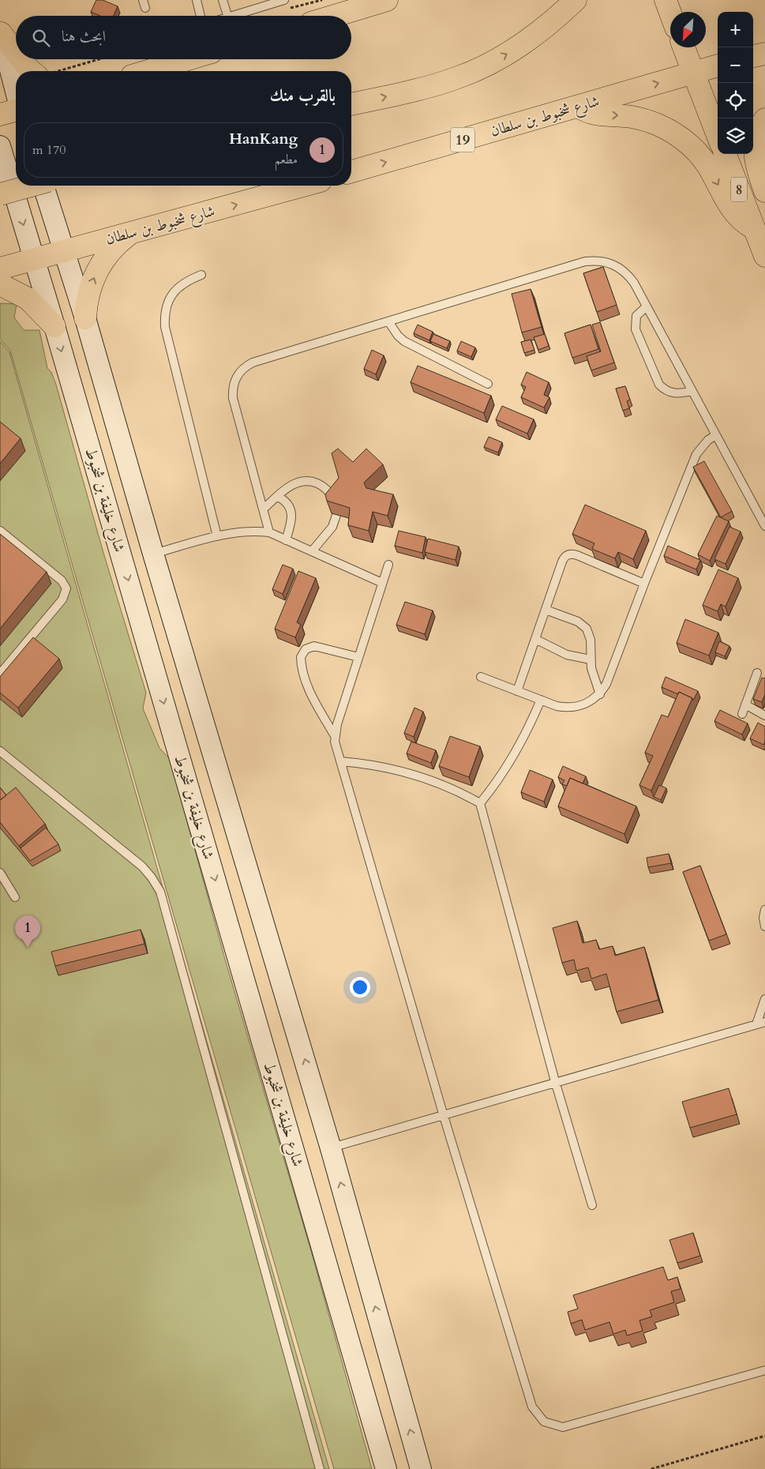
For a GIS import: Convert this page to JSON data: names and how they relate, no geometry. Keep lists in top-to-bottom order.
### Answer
{
  "streets": {
    "main road": [
      "شارع شخبوط بن سلطان",
      "19",
      "8",
      "شارع خليفة بن شخبوط"
    ]
  },
  "crossings": [
    ["شارع شخبوط بن سلطان", "شارع خليفة بن شخبوط"]
  ],
  "north": "bottom left",
  "page": {
    "map_buttons": ["+", "−"],
    "search": "ابحث هنا",
    "heading": "بالقرب منك",
    "list": [
      {
        "mark": "1",
        "name": "HanKang",
        "note": "مطعم",
        "value": "170 m"
      }
    ],
    "pins": "1"
  }
}
